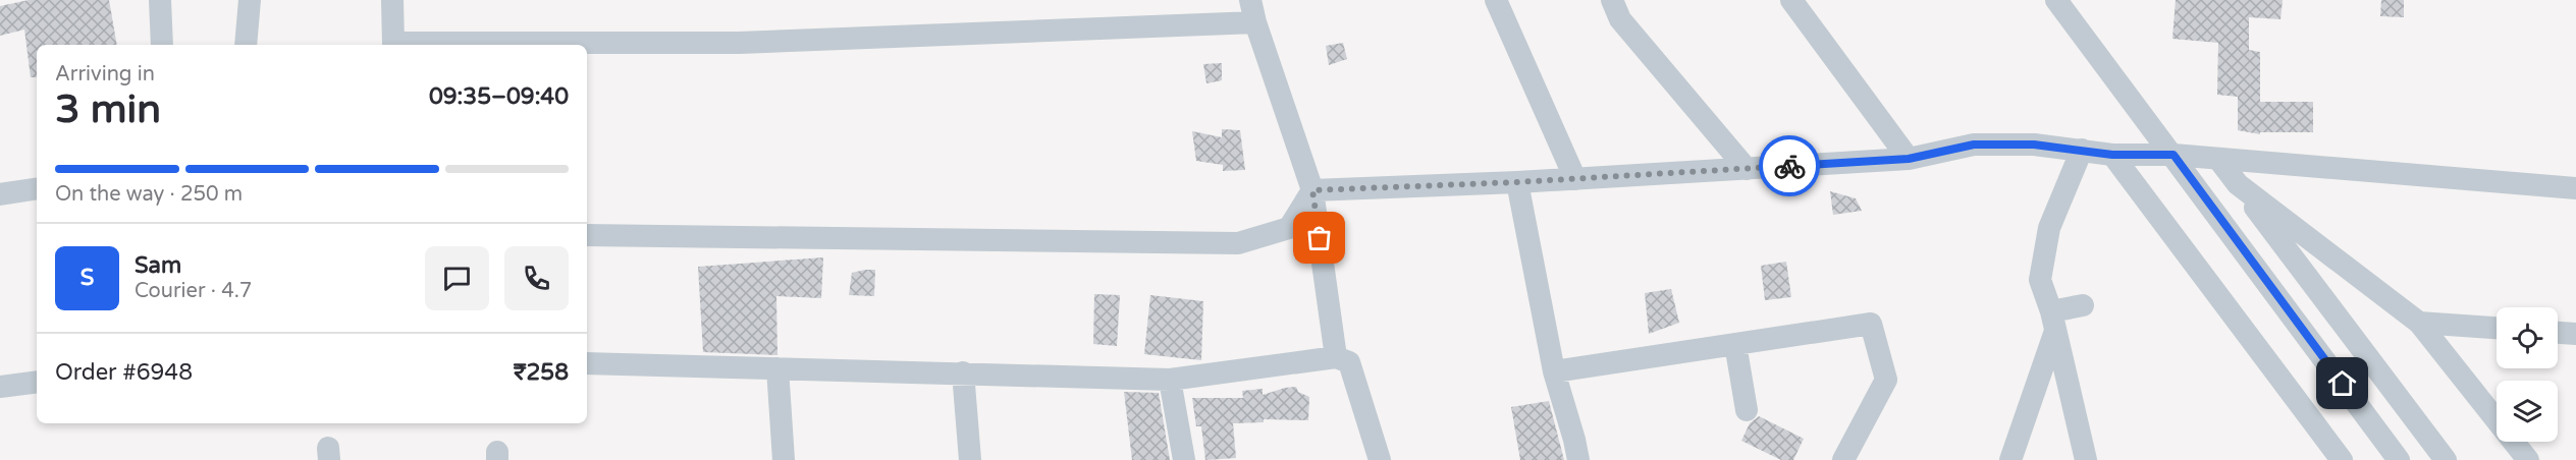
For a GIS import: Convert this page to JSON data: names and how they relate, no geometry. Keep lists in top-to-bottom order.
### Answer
{
  "page": {
    "heading": ["3 min", "Arriving in", "09:35–09:40"],
    "panel": [
      "Sam",
      "Courier · 4.7",
      "Order #6948",
      "₹258"
    ],
    "bar": "On the way · 250 m",
    "round": "S"
  }
}
